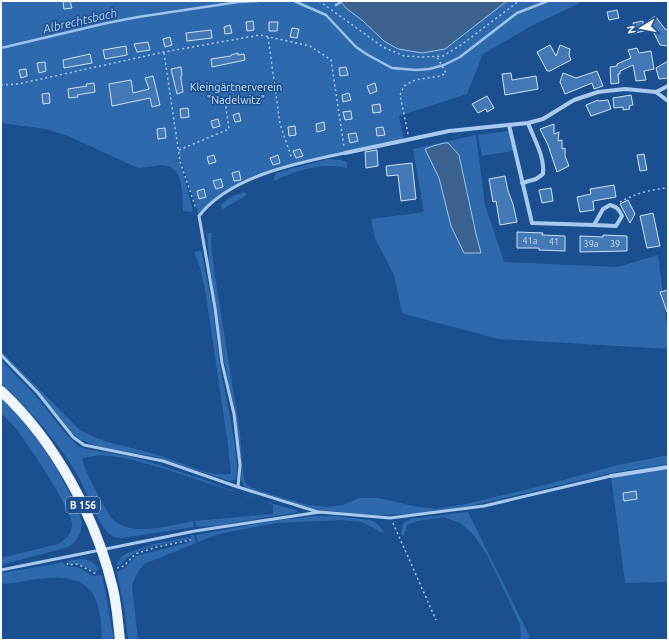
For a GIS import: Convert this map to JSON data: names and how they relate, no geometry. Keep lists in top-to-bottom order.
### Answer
{
  "streets": {
    "main road": ["B 156"]
  },
  "water": ["Albrechtsbach"],
  "parks": ["Kleingärtnerverein \"Nadelwitz\""],
  "house_numbers": [
    "41a",
    "41",
    "39a",
    "39"
  ],
  "north": "left"
}
